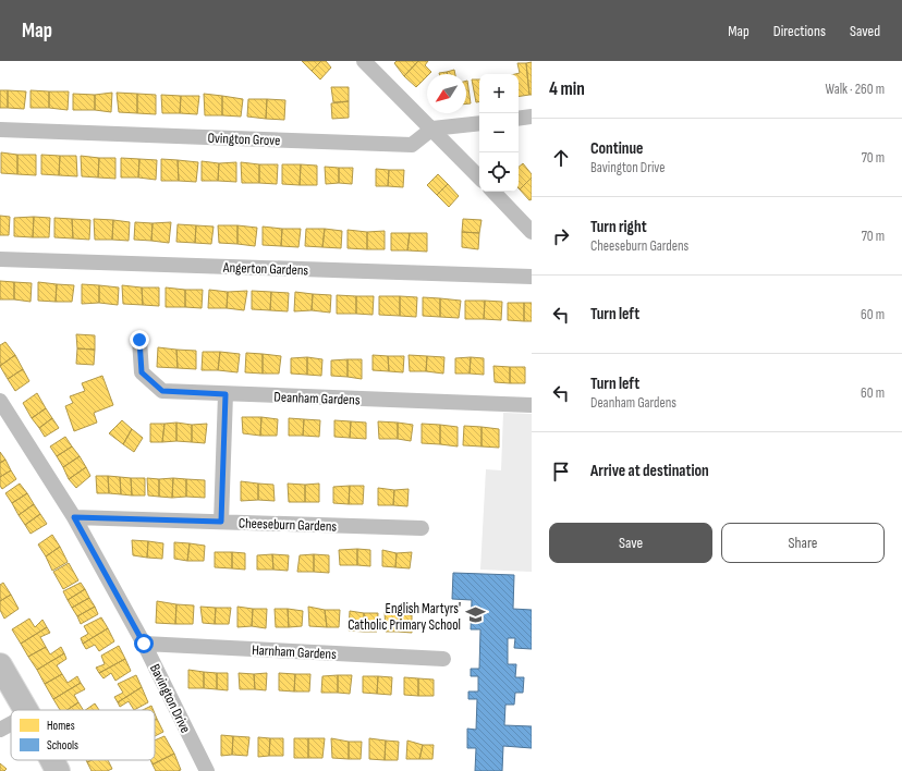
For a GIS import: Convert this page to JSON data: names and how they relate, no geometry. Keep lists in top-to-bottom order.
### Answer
{
  "streets": {
    "street": [
      "Ovington Grove",
      "Angerton Gardens",
      "Deanham Gardens",
      "Cheeseburn Gardens",
      "Harnham Gardens",
      "Bavington Drive"
    ]
  },
  "crossings": [
    ["Cheeseburn Gardens", "Bavington Drive"],
    ["Harnham Gardens", "Bavington Drive"]
  ],
  "places": {
    "school or university": ["English Martyrs' Catholic Primary School"]
  },
  "legend": ["Homes", "Schools"],
  "north": "bottom left",
  "page": {
    "header": "Map",
    "nav": ["Map", "Directions", "Saved"],
    "heading": ["4 min", "Walk · 260 m"],
    "map_buttons": ["+", "−"],
    "list": [
      ["Continue", "Bavington Drive", "70 m"],
      ["Turn right", "Cheeseburn Gardens", "70 m"],
      ["Turn left", "60 m"],
      ["Turn left", "Deanham Gardens", "60 m"],
      "Arrive at destination"
    ],
    "buttons": ["Save", "Share"]
  }
}
